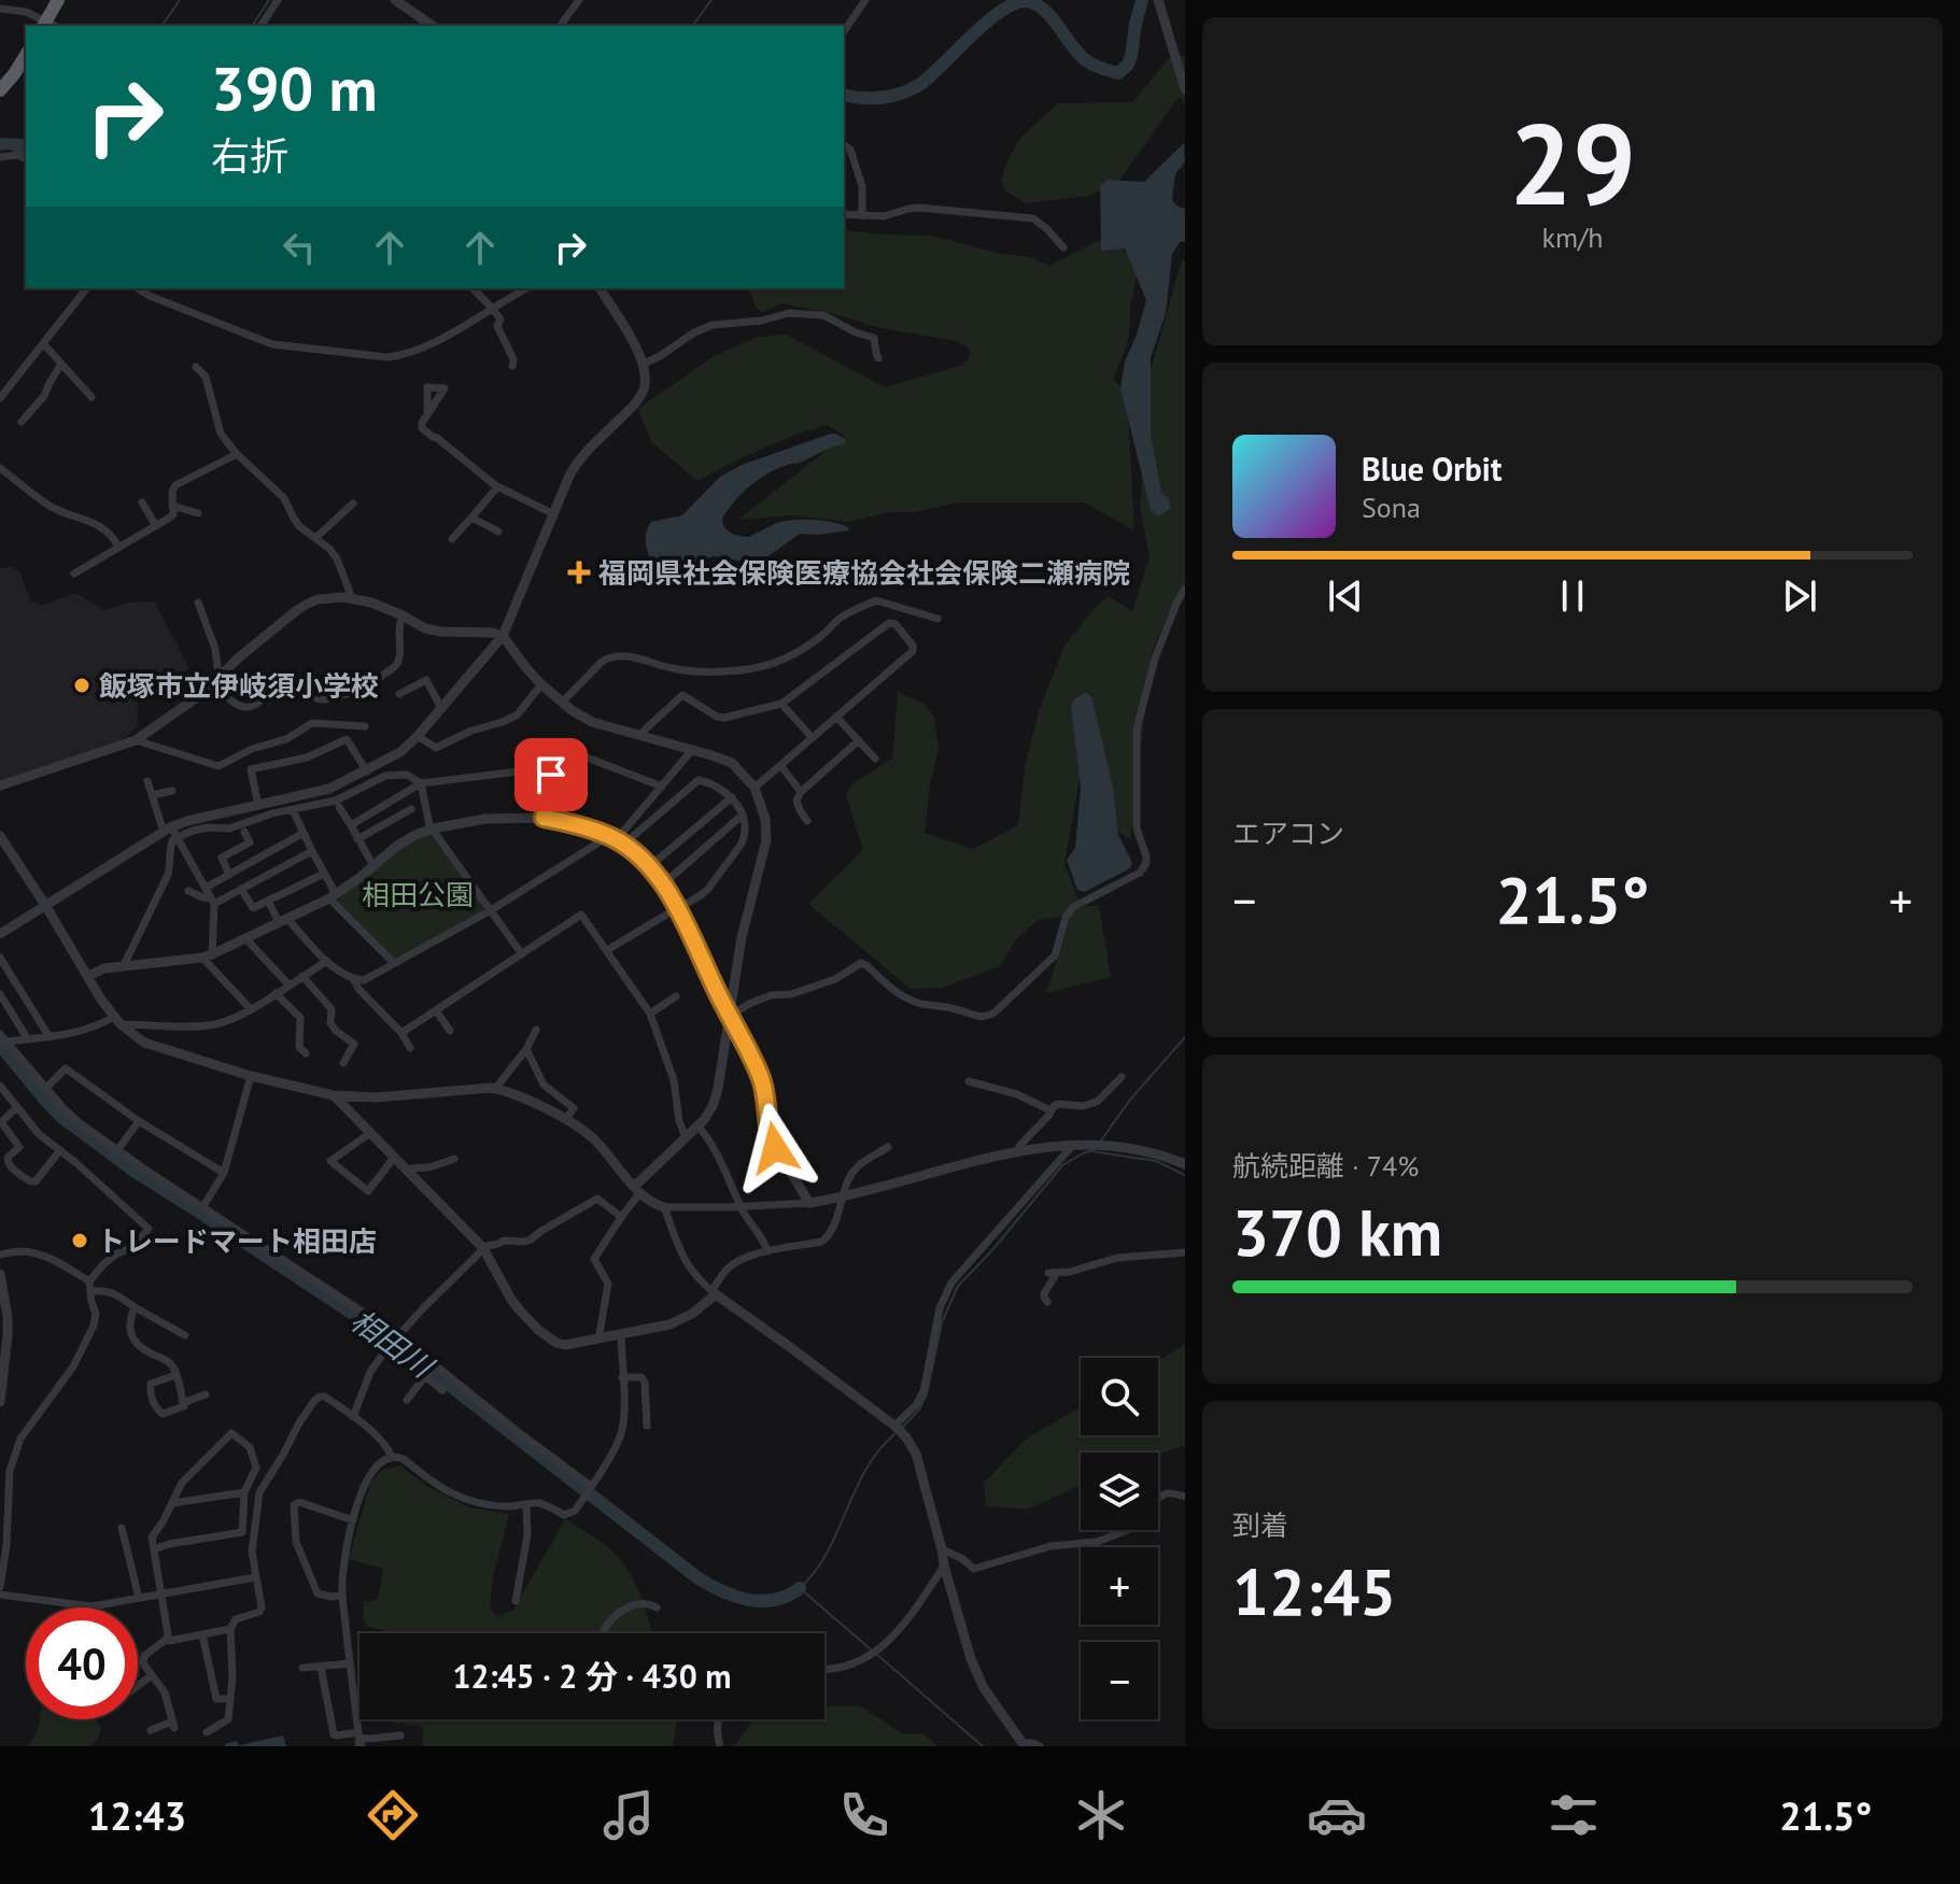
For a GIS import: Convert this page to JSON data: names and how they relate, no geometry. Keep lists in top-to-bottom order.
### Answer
{
  "water": ["相田川"],
  "parks": ["相田公園"],
  "places": {
    "health": ["福岡県社会保険医療協会社会保険二瀬病院"],
    "other": ["飯塚市立伊岐須小学校", "トレードマート相田店"]
  },
  "page": {
    "tile": [
      ["29", "km/h"],
      "エアコン",
      ["航続距離 · 74%", "370 km"],
      ["到着", "12:45"]
    ],
    "turn": ["390 m", "右折"],
    "song": ["Blue Orbit", "Sona"],
    "heat": ["−", "21.5°", "+"],
    "map_buttons": ["+", "−"],
    "limit": "40",
    "trip": "12:45 · 2 分 · 430 m",
    "tabs": ["12:43", "21.5°"]
  }
}
